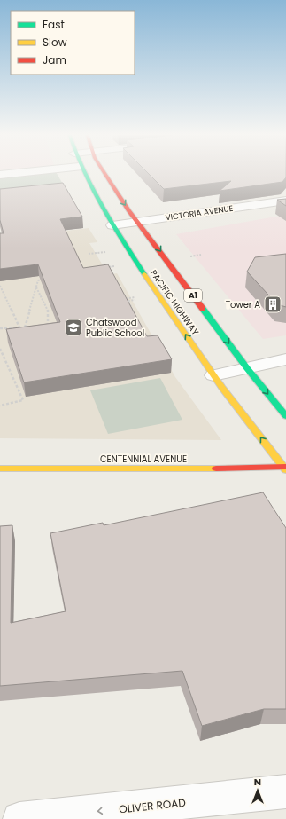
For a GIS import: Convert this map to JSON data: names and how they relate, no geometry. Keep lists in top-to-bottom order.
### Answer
{
  "streets": {
    "main road": ["A1", "PACIFIC HIGHWAY", "CENTENNIAL AVENUE"],
    "street": ["VICTORIA AVENUE", "OLIVER ROAD"]
  },
  "crossings": [
    ["VICTORIA AVENUE", "PACIFIC HIGHWAY"],
    ["PACIFIC HIGHWAY", "CENTENNIAL AVENUE"]
  ],
  "one_way": ["OLIVER ROAD"],
  "places": {
    "building": ["Tower A"],
    "school or university": ["Chatswood Public School"]
  },
  "legend": ["Fast", "Slow", "Jam"],
  "north": "top"
}
